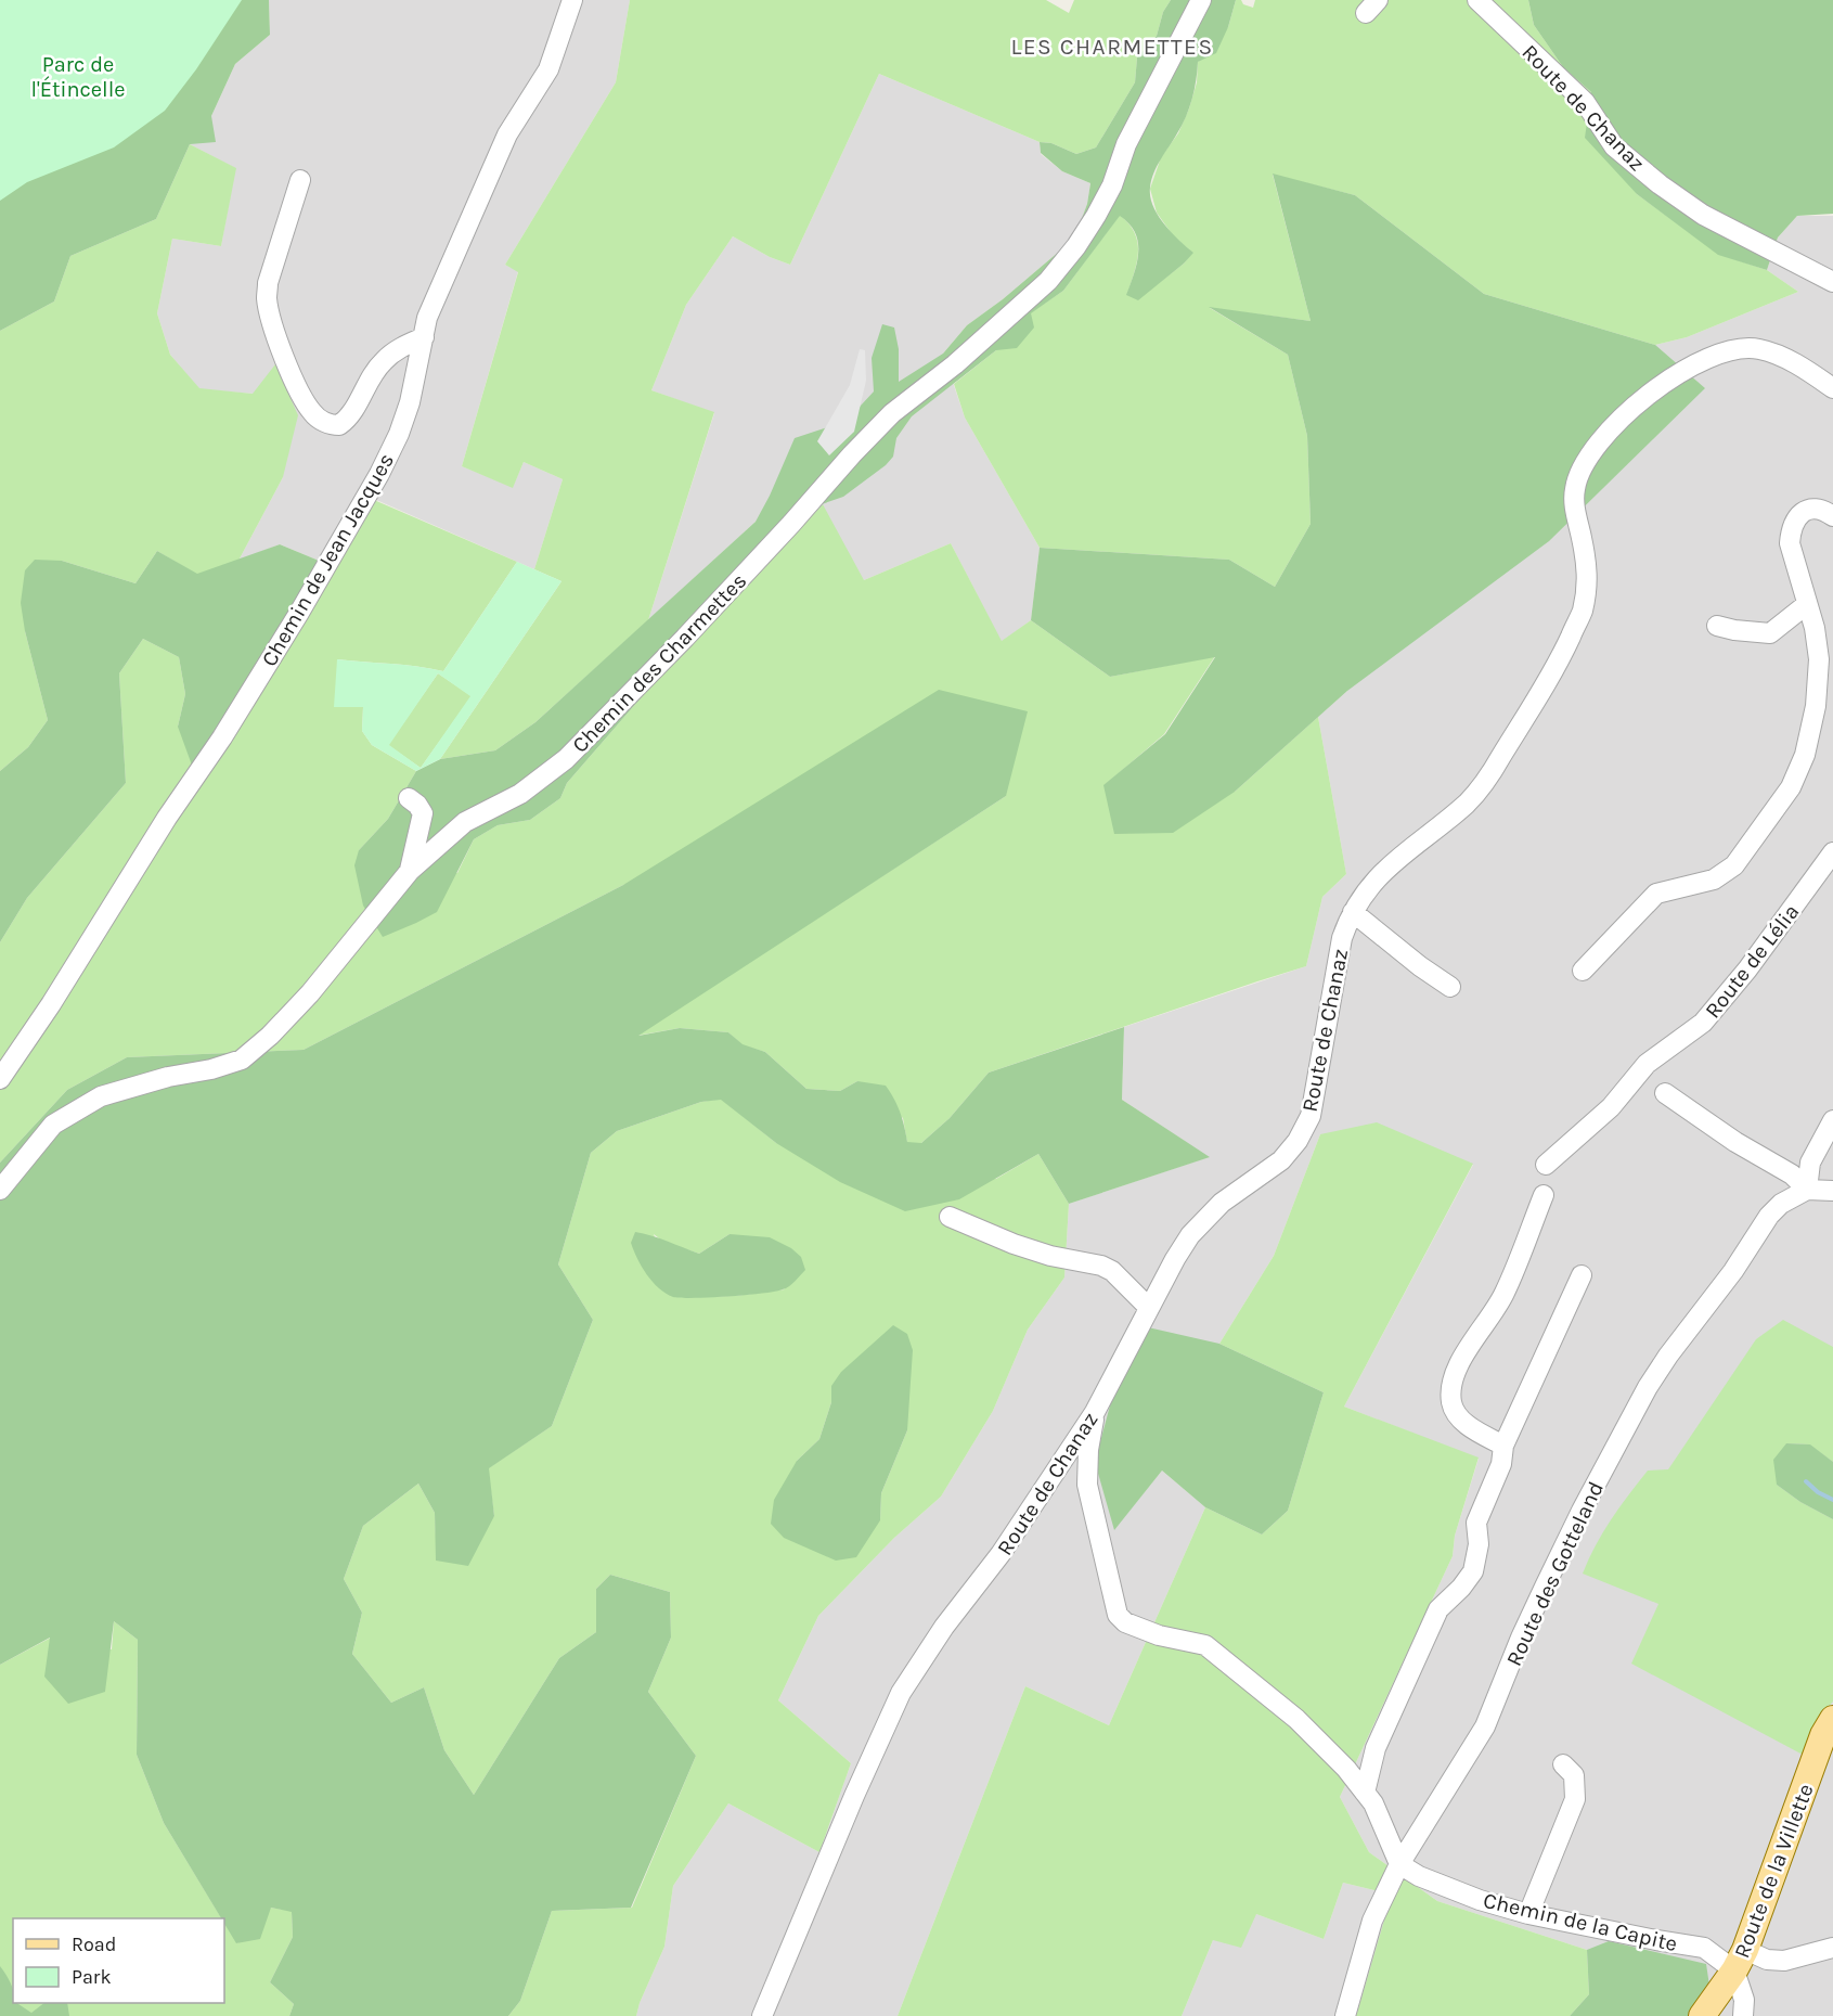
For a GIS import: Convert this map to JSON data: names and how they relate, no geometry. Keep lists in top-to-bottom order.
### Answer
{
  "streets": {
    "main road": ["Route de la Villette"],
    "street": [
      "Route de Chanaz",
      "Chemin de Jean Jacques",
      "Chemin des Charmettes",
      "Route de Lélia",
      "Route des Gotteland",
      "Chemin de la Capite"
    ]
  },
  "crossings": [
    ["Route des Gotteland", "Chemin de la Capite"],
    ["Route de la Villette", "Chemin de la Capite"]
  ],
  "districts": ["LES CHARMETTES"],
  "parks": ["Parc de l'Étincelle"],
  "legend": ["Road", "Park"]
}
